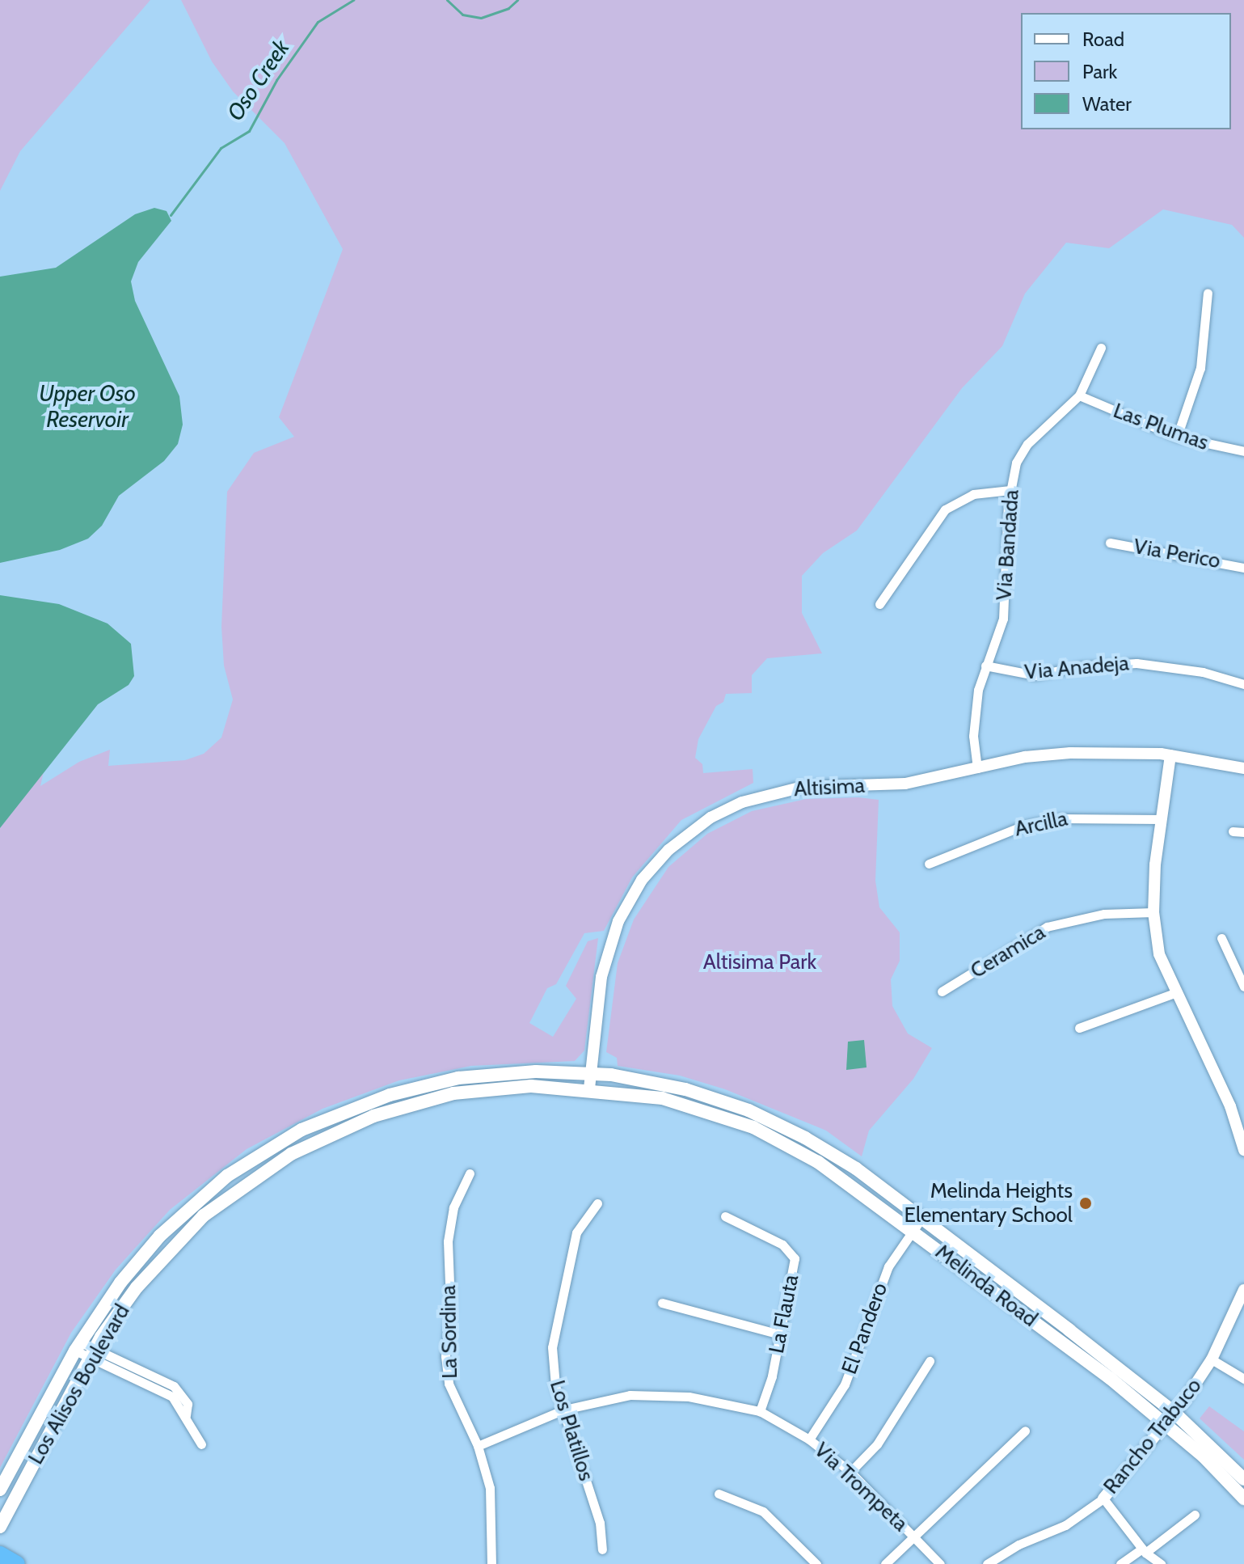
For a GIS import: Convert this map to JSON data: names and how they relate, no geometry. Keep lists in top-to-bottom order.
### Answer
{
  "streets": {
    "main road": ["Melinda Road", "Los Alisos Boulevard"],
    "street": [
      "Las Plumas",
      "Via Bandada",
      "Via Perico",
      "Via Anadeja",
      "Altisima",
      "Arcilla",
      "Ceramica",
      "La Flauta",
      "El Pandero",
      "La Sordina",
      "Los Platillos",
      "Rancho Trabuco",
      "Via Trompeta"
    ]
  },
  "crossings": [
    ["Las Plumas", "Via Bandada"],
    ["Via Bandada", "Via Anadeja"],
    ["Via Bandada", "Altisima"],
    ["Altisima", "Melinda Road"],
    ["Altisima", "Los Alisos Boulevard"],
    ["Melinda Road", "El Pandero"],
    ["Melinda Road", "Los Alisos Boulevard"],
    ["Melinda Road", "Rancho Trabuco"],
    ["La Flauta", "Via Trompeta"],
    ["El Pandero", "Via Trompeta"],
    ["La Sordina", "Via Trompeta"],
    ["Los Platillos", "Via Trompeta"]
  ],
  "water": ["Oso Creek", "Upper Oso Reservoir"],
  "parks": ["Altisima Park"],
  "places": ["Melinda Heights Elementary School"],
  "legend": ["Road", "Park", "Water"]
}
